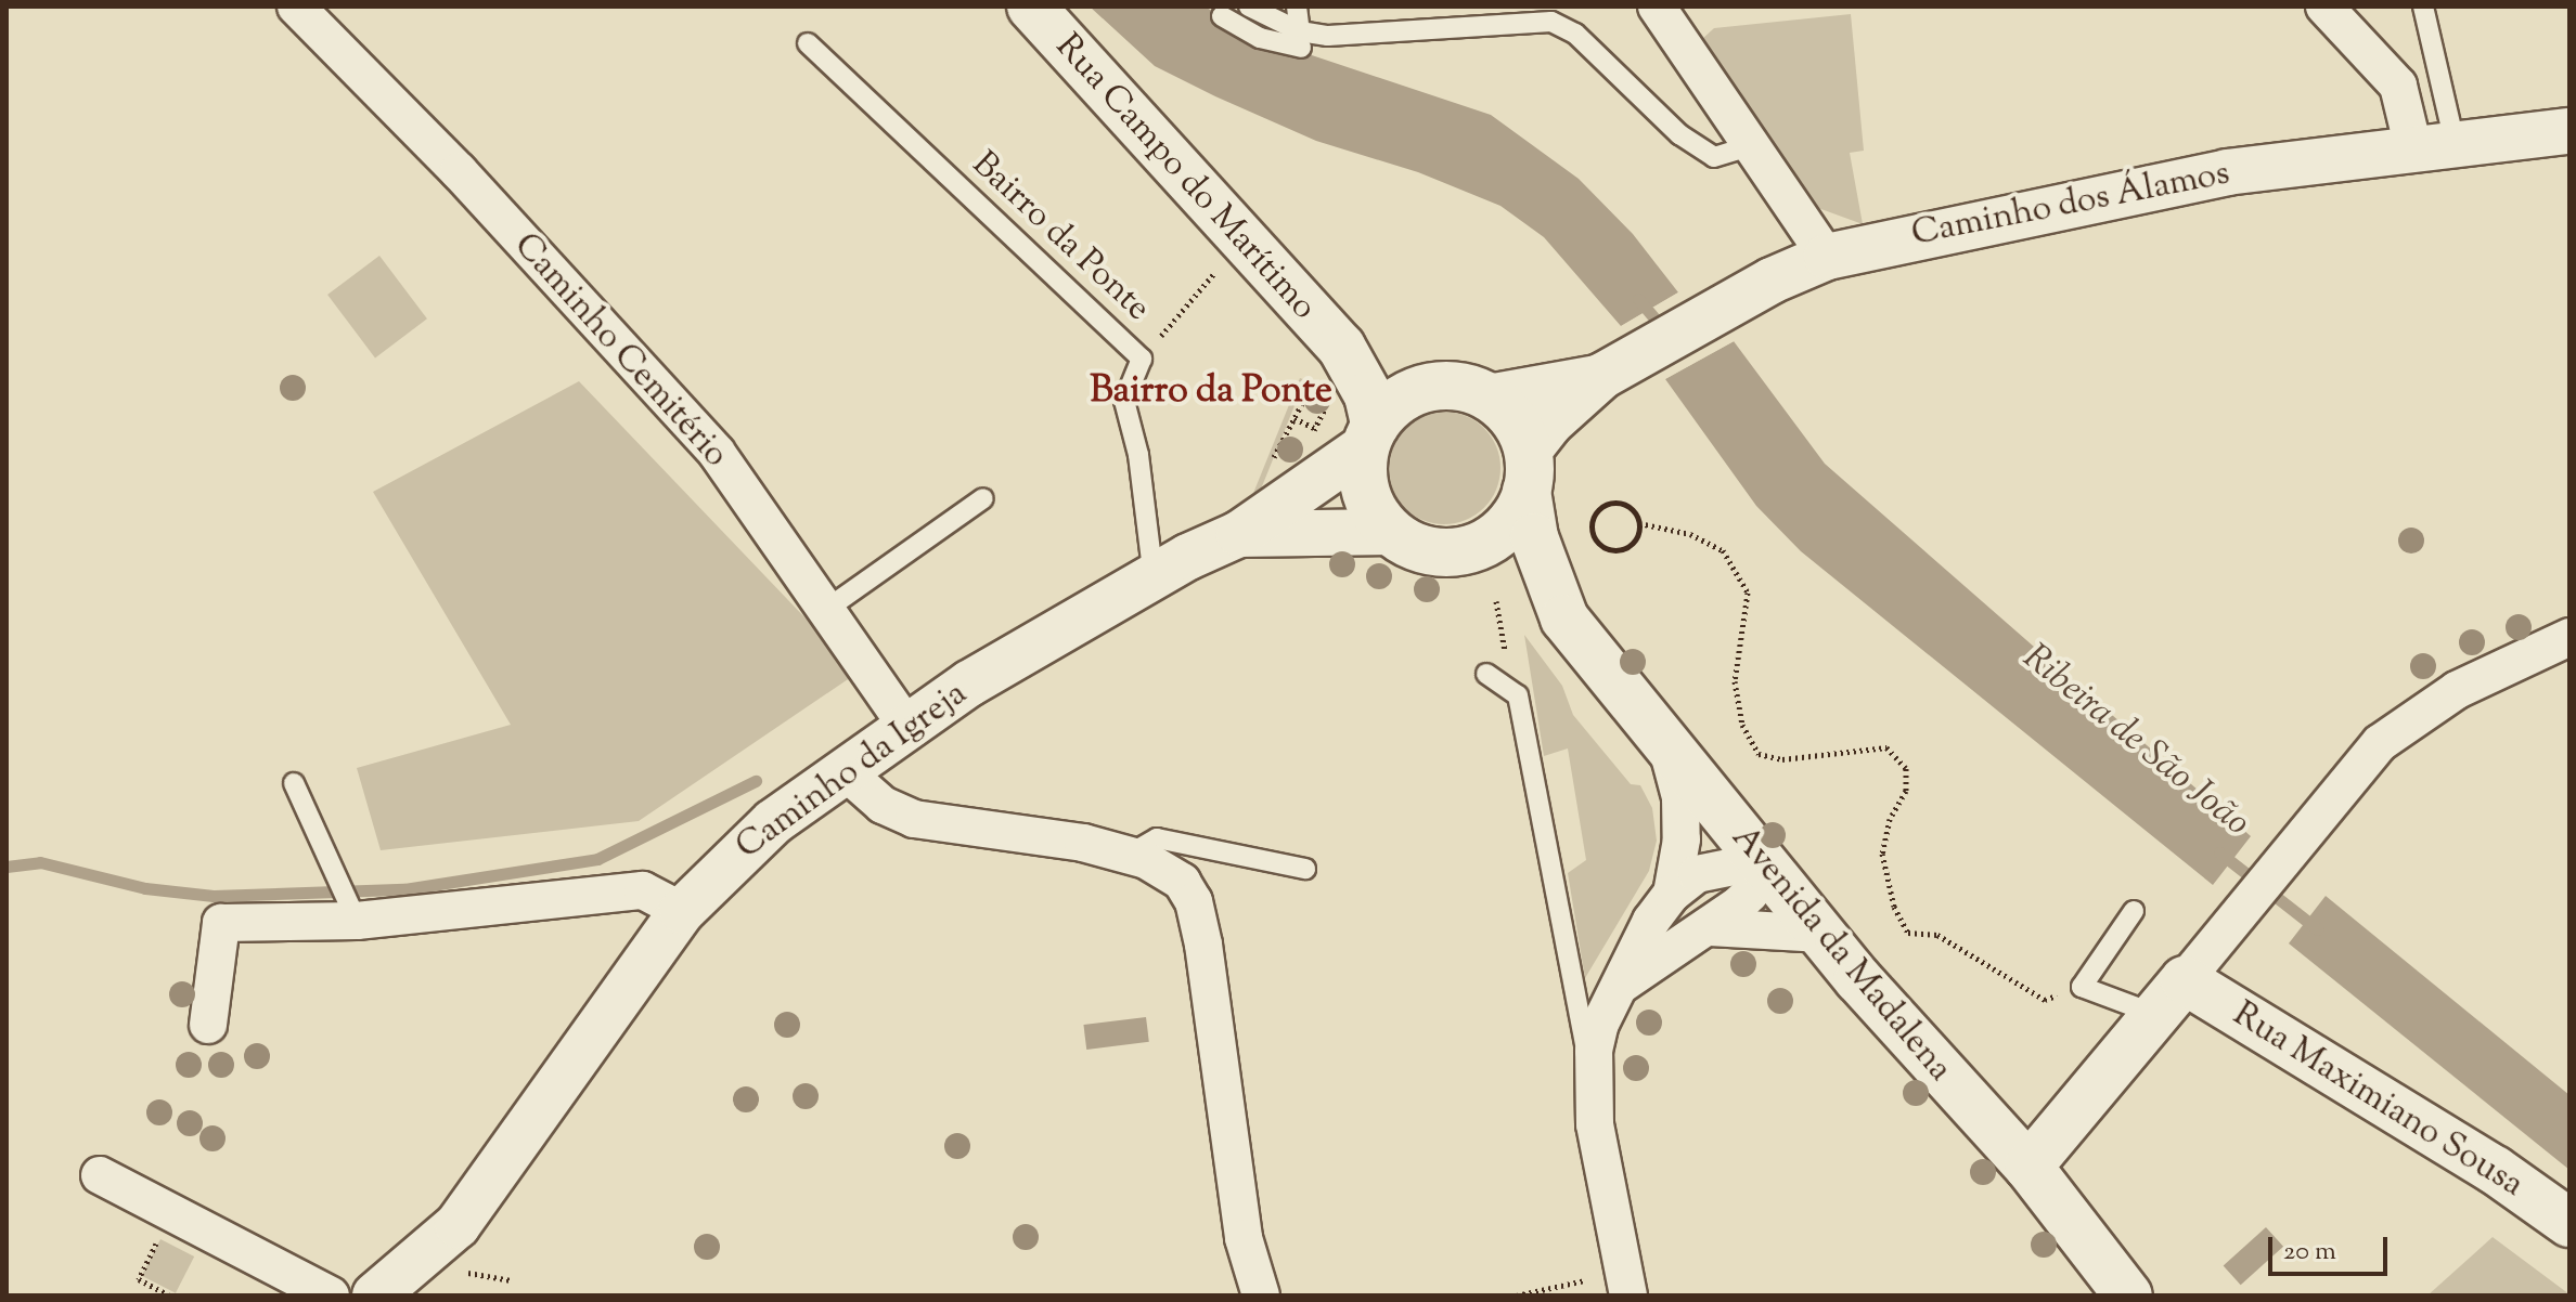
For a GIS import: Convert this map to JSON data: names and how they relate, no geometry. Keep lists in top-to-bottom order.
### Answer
{
  "streets": {
    "main road": ["Rua Campo do Marítimo", "Avenida da Madalena", "Rua Maximiano Sousa"],
    "street": ["Caminho dos Álamos", "Caminho Cemitério", "Caminho da Igreja"],
    "lane": ["Bairro da Ponte"]
  },
  "crossings": [
    ["Rua Campo do Marítimo", "Caminho dos Álamos"],
    ["Rua Campo do Marítimo", "Caminho da Igreja"],
    ["Rua Campo do Marítimo", "Avenida da Madalena"],
    ["Caminho dos Álamos", "Caminho da Igreja"],
    ["Caminho dos Álamos", "Avenida da Madalena"],
    ["Bairro da Ponte", "Caminho da Igreja"],
    ["Caminho Cemitério", "Caminho da Igreja"],
    ["Caminho da Igreja", "Avenida da Madalena"]
  ],
  "districts": ["Bairro da Ponte"],
  "water": ["Ribeira de São João"],
  "scale_bar": "20 m"
}
